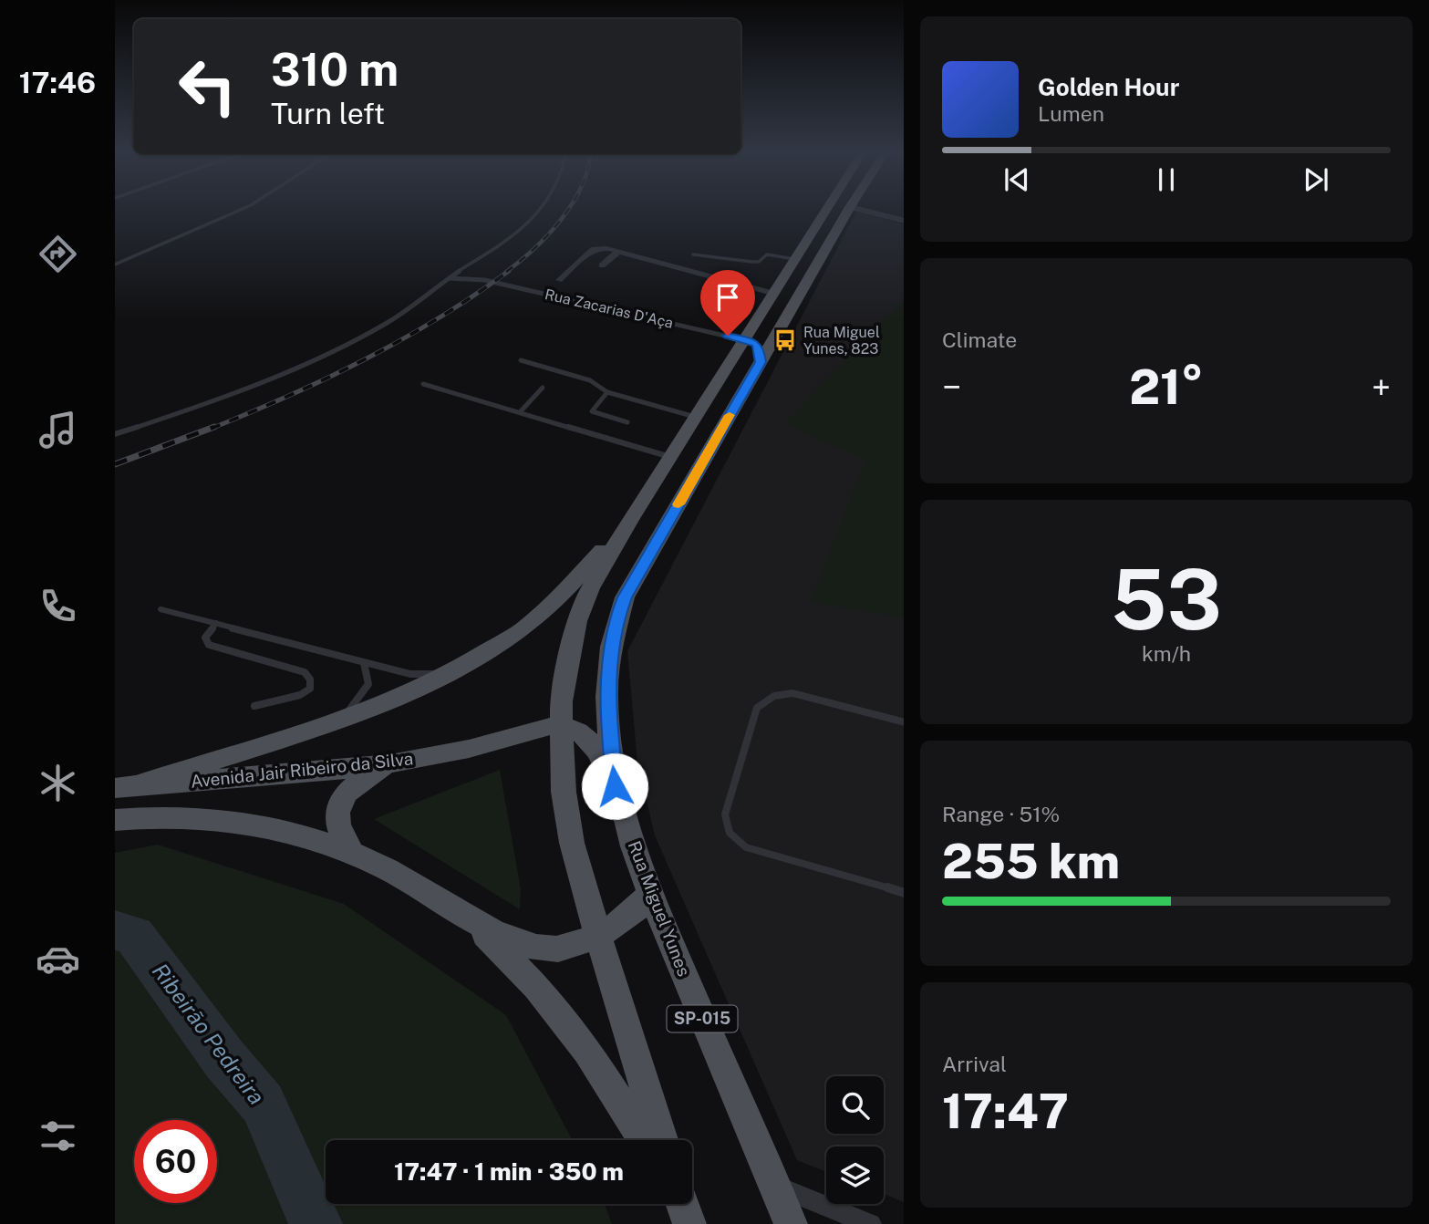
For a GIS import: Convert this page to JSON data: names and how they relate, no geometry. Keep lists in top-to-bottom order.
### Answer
{
  "streets": {
    "main road": ["Avenida Jair Ribeiro da Silva", "Rua Miguel Yunes", "SP-015"],
    "lane": ["Rua Zacarias D'Aça"]
  },
  "crossings": [
    ["Avenida Jair Ribeiro da Silva", "Rua Miguel Yunes"]
  ],
  "water": ["Ribeirão Pedreira"],
  "places": {
    "bus stop": ["Rua Miguel Yunes, 823"]
  },
  "page": {
    "tabs": "17:46",
    "turn": ["310 m", "Turn left"],
    "song": ["Golden Hour", "Lumen"],
    "tile": [
      "Climate",
      ["53", "km/h"],
      ["Range · 51%", "255 km"],
      ["Arrival", "17:47"]
    ],
    "heat": ["−", "21°", "+"],
    "limit": "60",
    "trip": "17:47 · 1 min · 350 m"
  }
}
